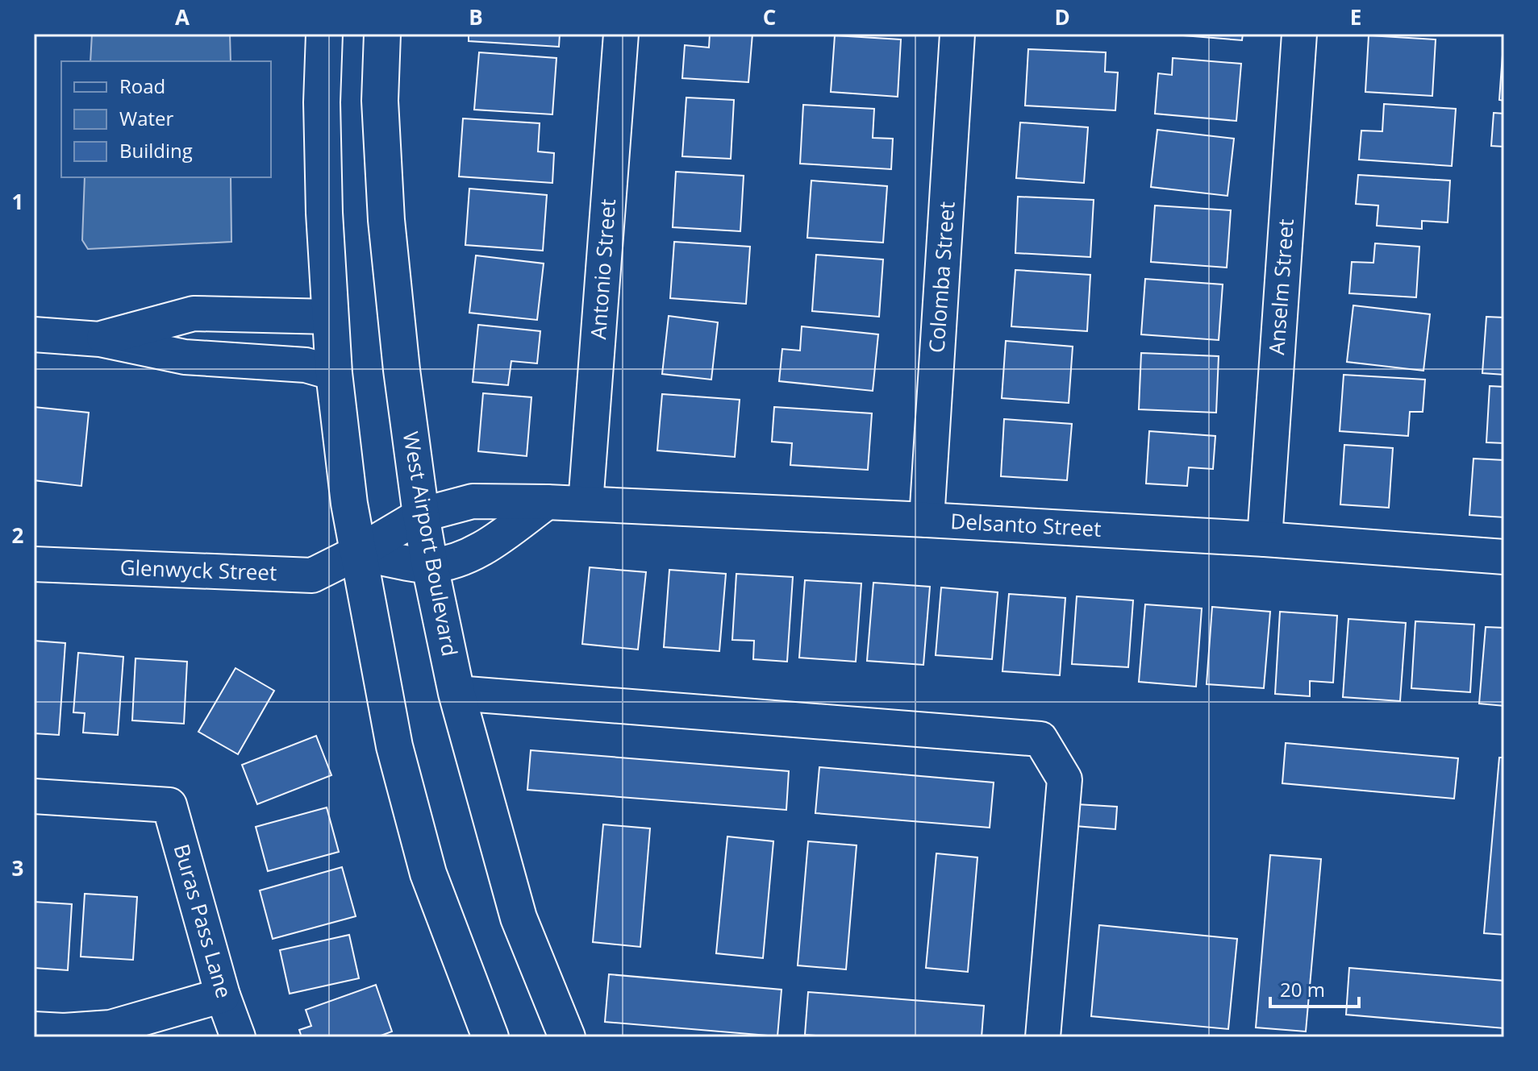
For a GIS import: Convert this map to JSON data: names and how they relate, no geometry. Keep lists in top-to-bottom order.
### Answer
{
  "streets": {
    "main road": ["West Airport Boulevard"],
    "street": [
      "Antonio Street",
      "Colomba Street",
      "Anselm Street",
      "Delsanto Street",
      "Glenwyck Street",
      "Buras Pass Lane"
    ]
  },
  "crossings": [
    ["Antonio Street", "Delsanto Street"],
    ["Colomba Street", "Delsanto Street"],
    ["Anselm Street", "Delsanto Street"],
    ["Delsanto Street", "West Airport Boulevard"],
    ["Delsanto Street", "Glenwyck Street"]
  ],
  "legend": ["Road", "Water", "Building"],
  "scale_bar": "20 m",
  "grid": {
    "columns": [
      "A",
      "B",
      "C",
      "D",
      "E"
    ],
    "rows": ["1", "2", "3"]
  }
}
